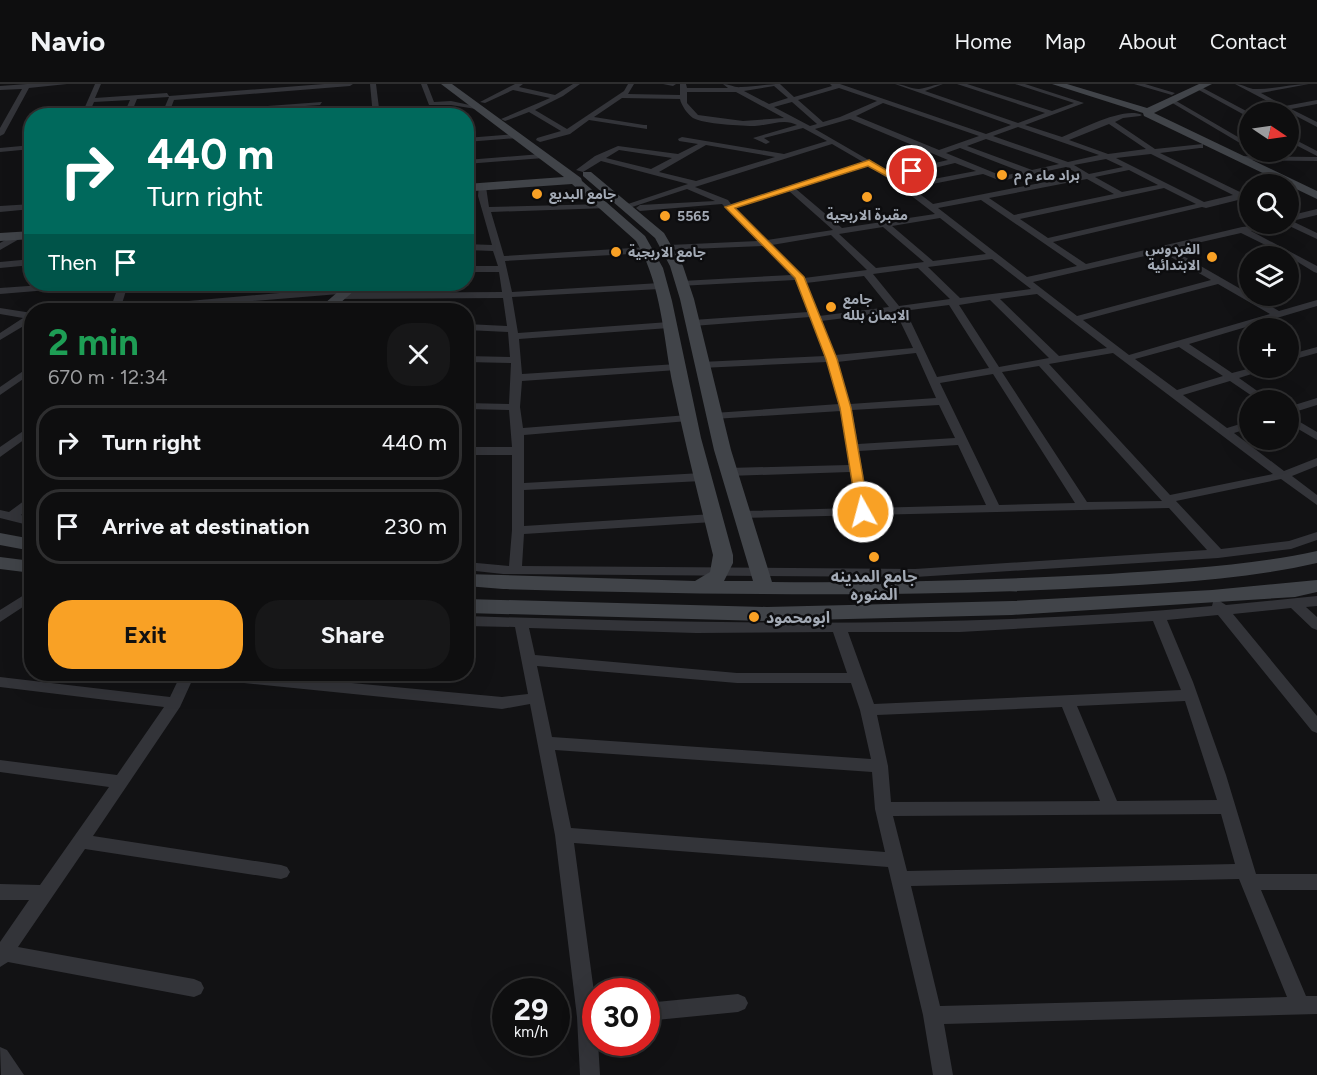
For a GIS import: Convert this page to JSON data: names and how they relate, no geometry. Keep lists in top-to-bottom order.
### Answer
{
  "places": [
    "براد ماء م م",
    "جامع البديع",
    "مقبرة الاربجية",
    "5565",
    "جامع الاربجية",
    "الفردوس الابتدائية",
    "جامع الايمان بلله",
    "جامع المدينه المنوره",
    "ابومحمود"
  ],
  "north": "right",
  "page": {
    "header": "Navio",
    "nav": [
      "Home",
      "Map",
      "About",
      "Contact"
    ],
    "map_buttons": ["+", "−"],
    "turn": ["440 m", "Turn right"],
    "then": "Then",
    "heading": ["2 min", "670 m · 12:34"],
    "list": [
      {
        "name": "Turn right",
        "value": "440 m"
      },
      {
        "name": "Arrive at destination",
        "value": "230 m"
      }
    ],
    "buttons": ["Exit", "Share"],
    "speed": "29 km/h",
    "limit": "30"
  }
}
